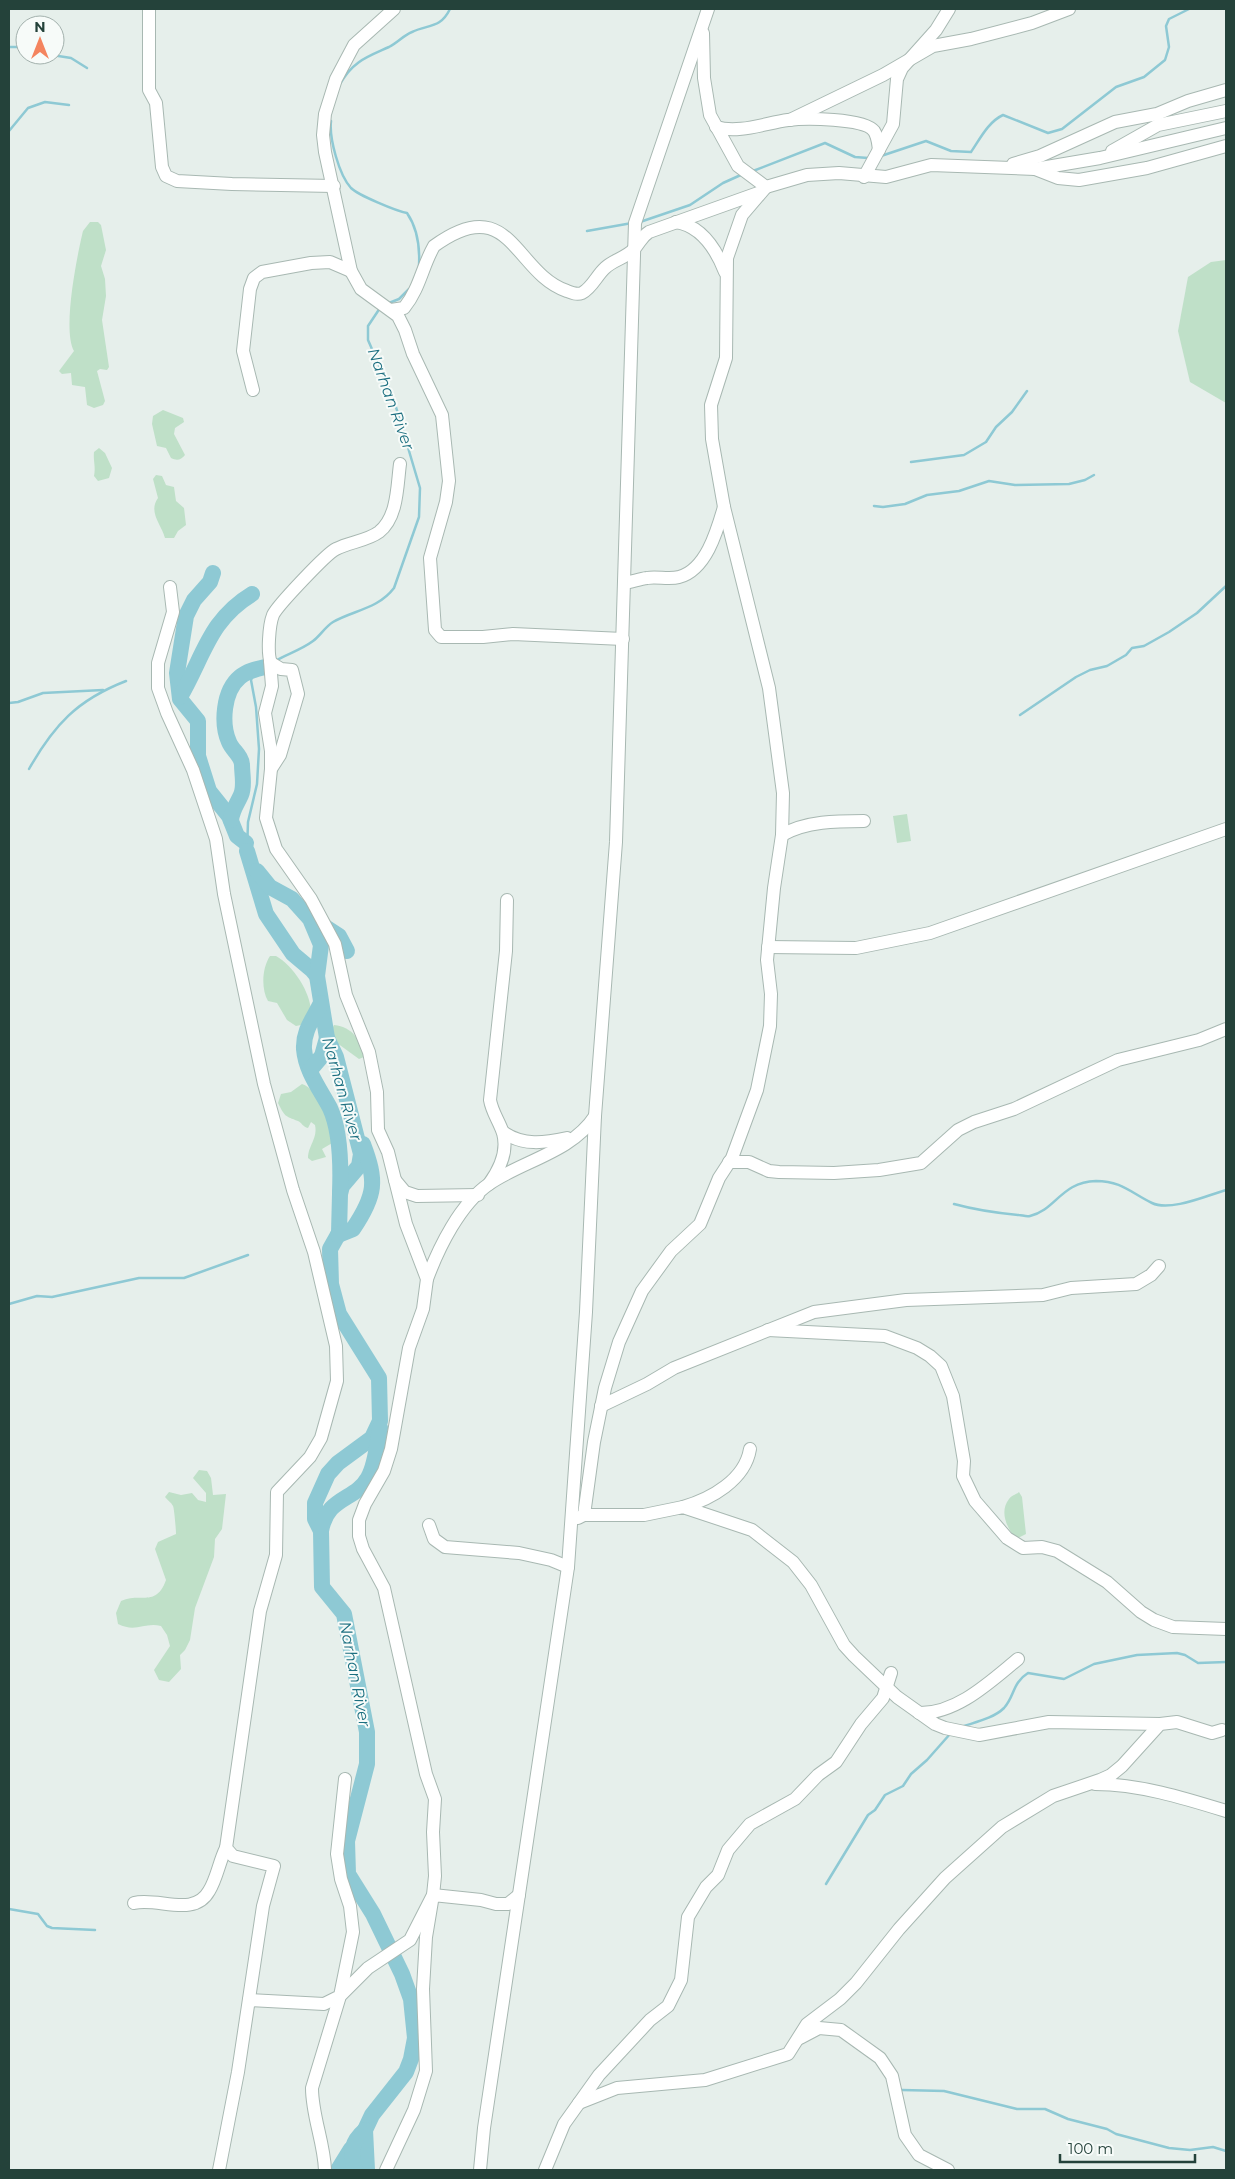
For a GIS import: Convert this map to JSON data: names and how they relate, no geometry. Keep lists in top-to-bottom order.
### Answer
{
  "water": ["Narhan River"],
  "scale_bar": "100 m",
  "north": "top"
}
